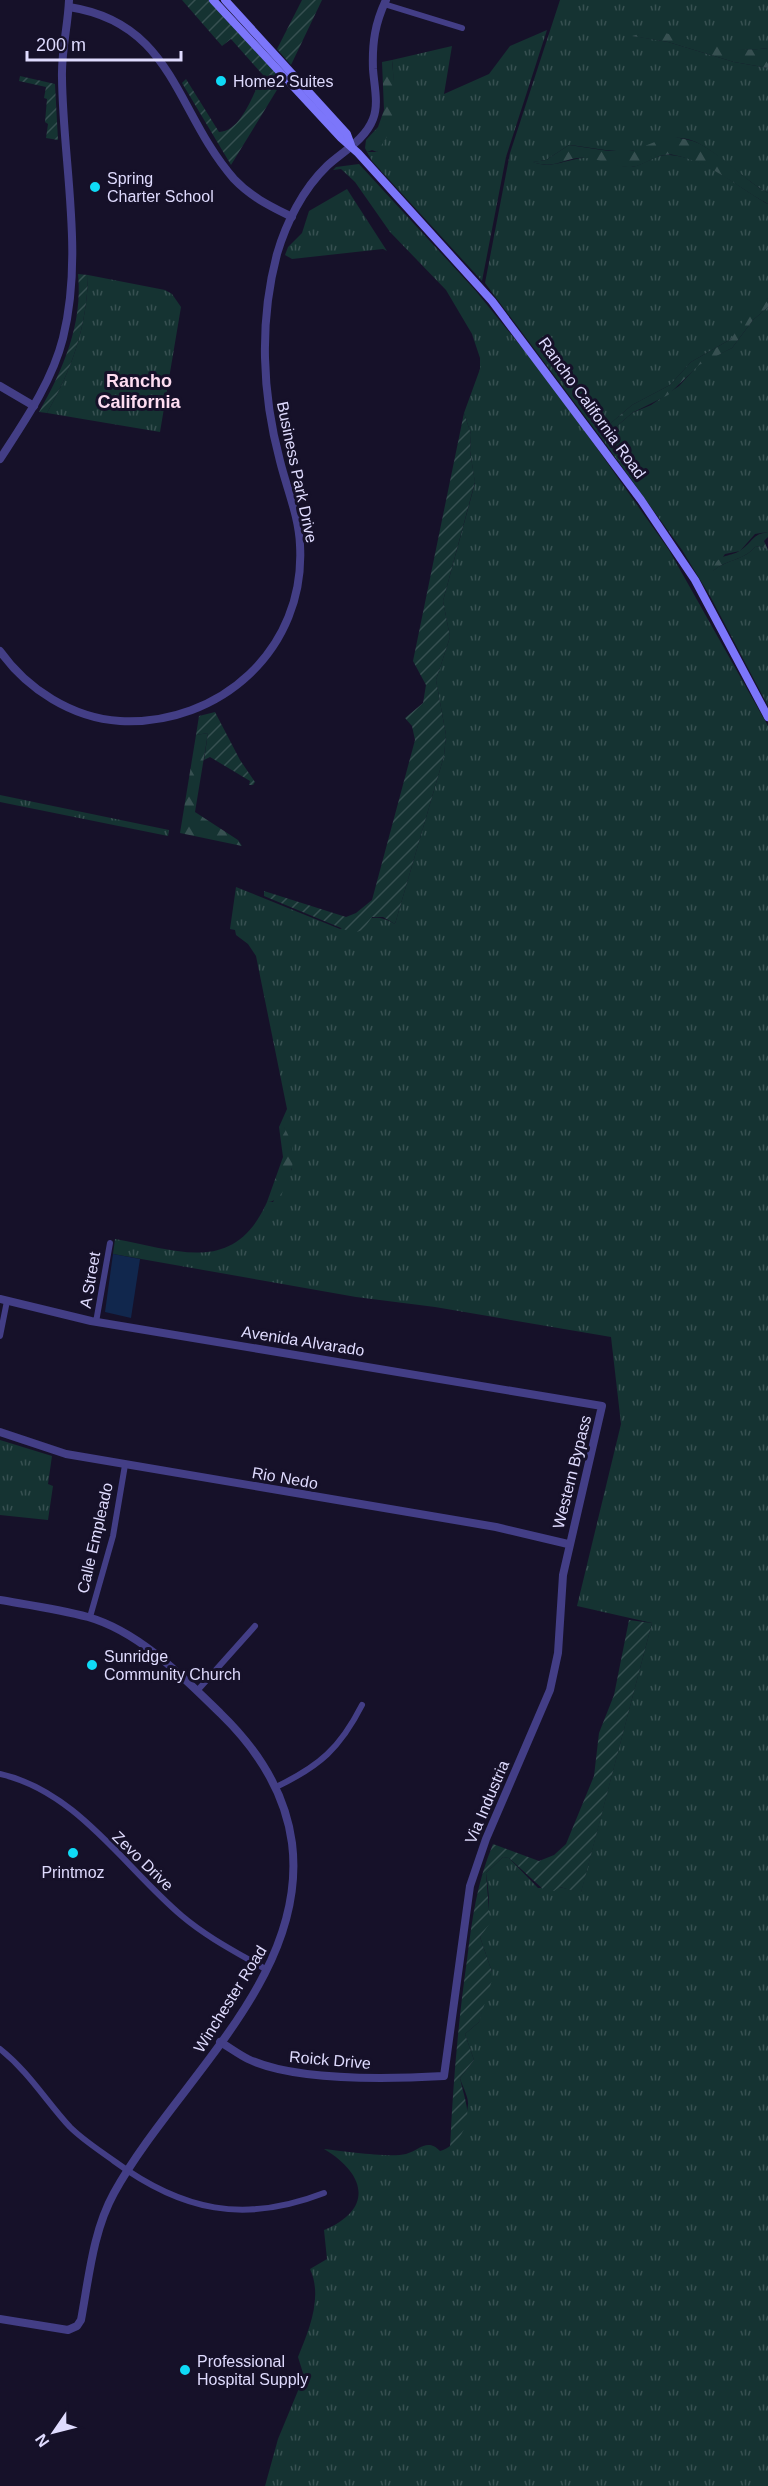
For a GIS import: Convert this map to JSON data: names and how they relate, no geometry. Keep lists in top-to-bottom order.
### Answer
{
  "streets": {
    "main road": ["Rancho California Road"],
    "street": [
      "Business Park Drive",
      "A Street",
      "Avenida Alvarado",
      "Western Bypass",
      "Rio Nedo",
      "Calle Empleado",
      "Via Industria",
      "Zevo Drive",
      "Winchester Road",
      "Roick Drive"
    ]
  },
  "crossings": [
    ["Rancho California Road", "Business Park Drive"],
    ["A Street", "Avenida Alvarado"],
    ["Avenida Alvarado", "Western Bypass"],
    ["Western Bypass", "Rio Nedo"],
    ["Western Bypass", "Via Industria"],
    ["Rio Nedo", "Calle Empleado"],
    ["Rio Nedo", "Via Industria"],
    ["Calle Empleado", "Winchester Road"],
    ["Via Industria", "Roick Drive"],
    ["Zevo Drive", "Winchester Road"],
    ["Winchester Road", "Roick Drive"]
  ],
  "districts": ["Rancho California"],
  "places": [
    "Home2 Suites",
    "Spring Charter School",
    "Sunridge Community Church",
    "Printmoz",
    "Professional Hospital Supply"
  ],
  "scale_bar": "200 m",
  "north": "bottom left"
}
